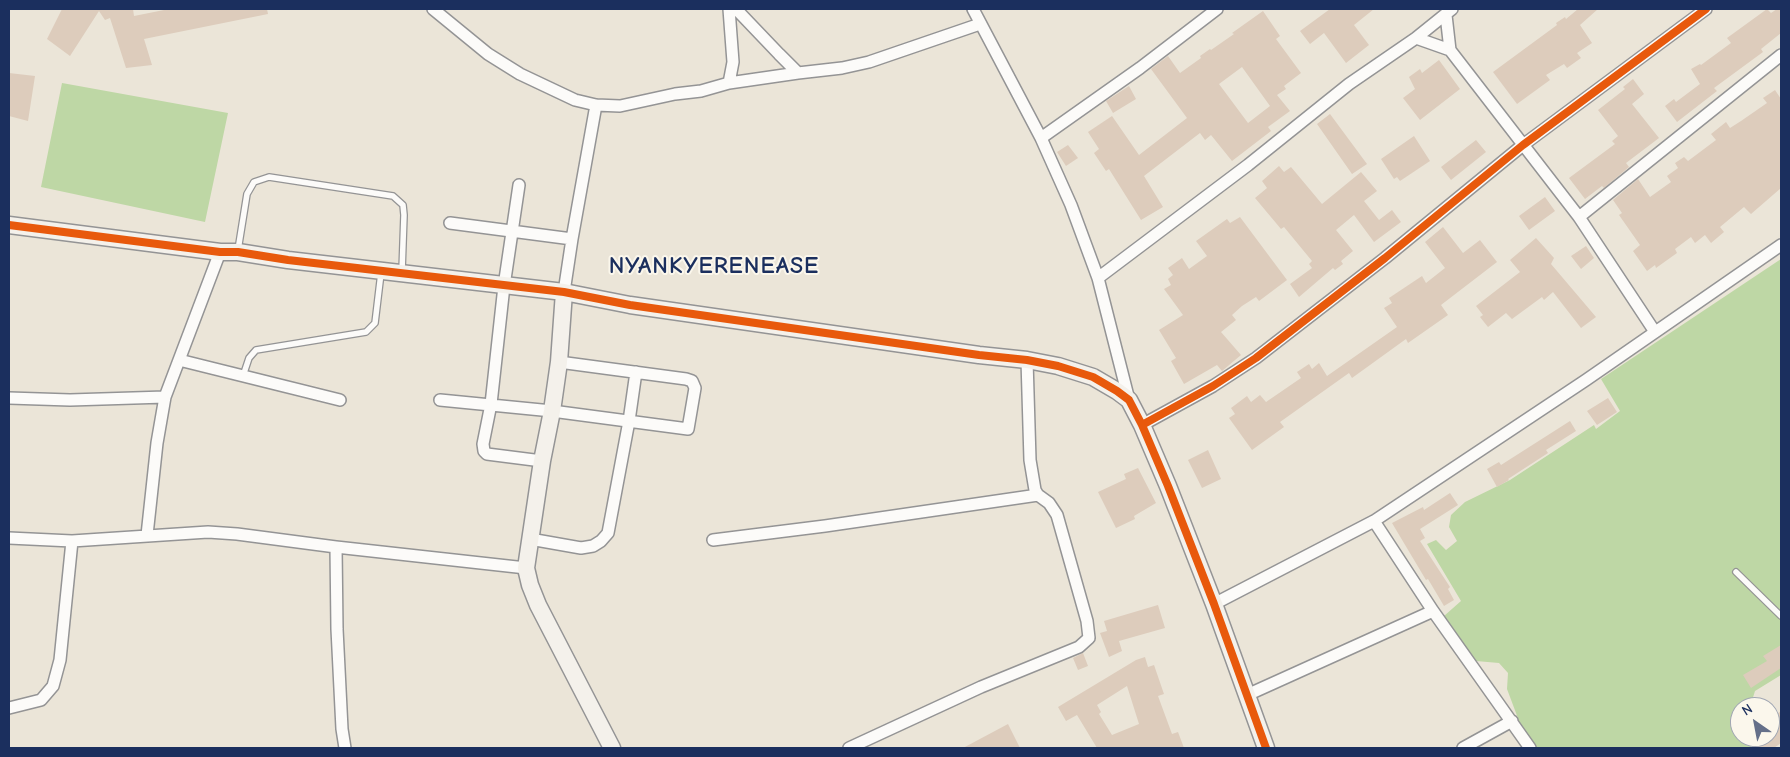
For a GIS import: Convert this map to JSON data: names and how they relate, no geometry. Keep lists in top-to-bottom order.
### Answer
{
  "districts": ["NYANKYERENEASE"],
  "north": "top left"
}
